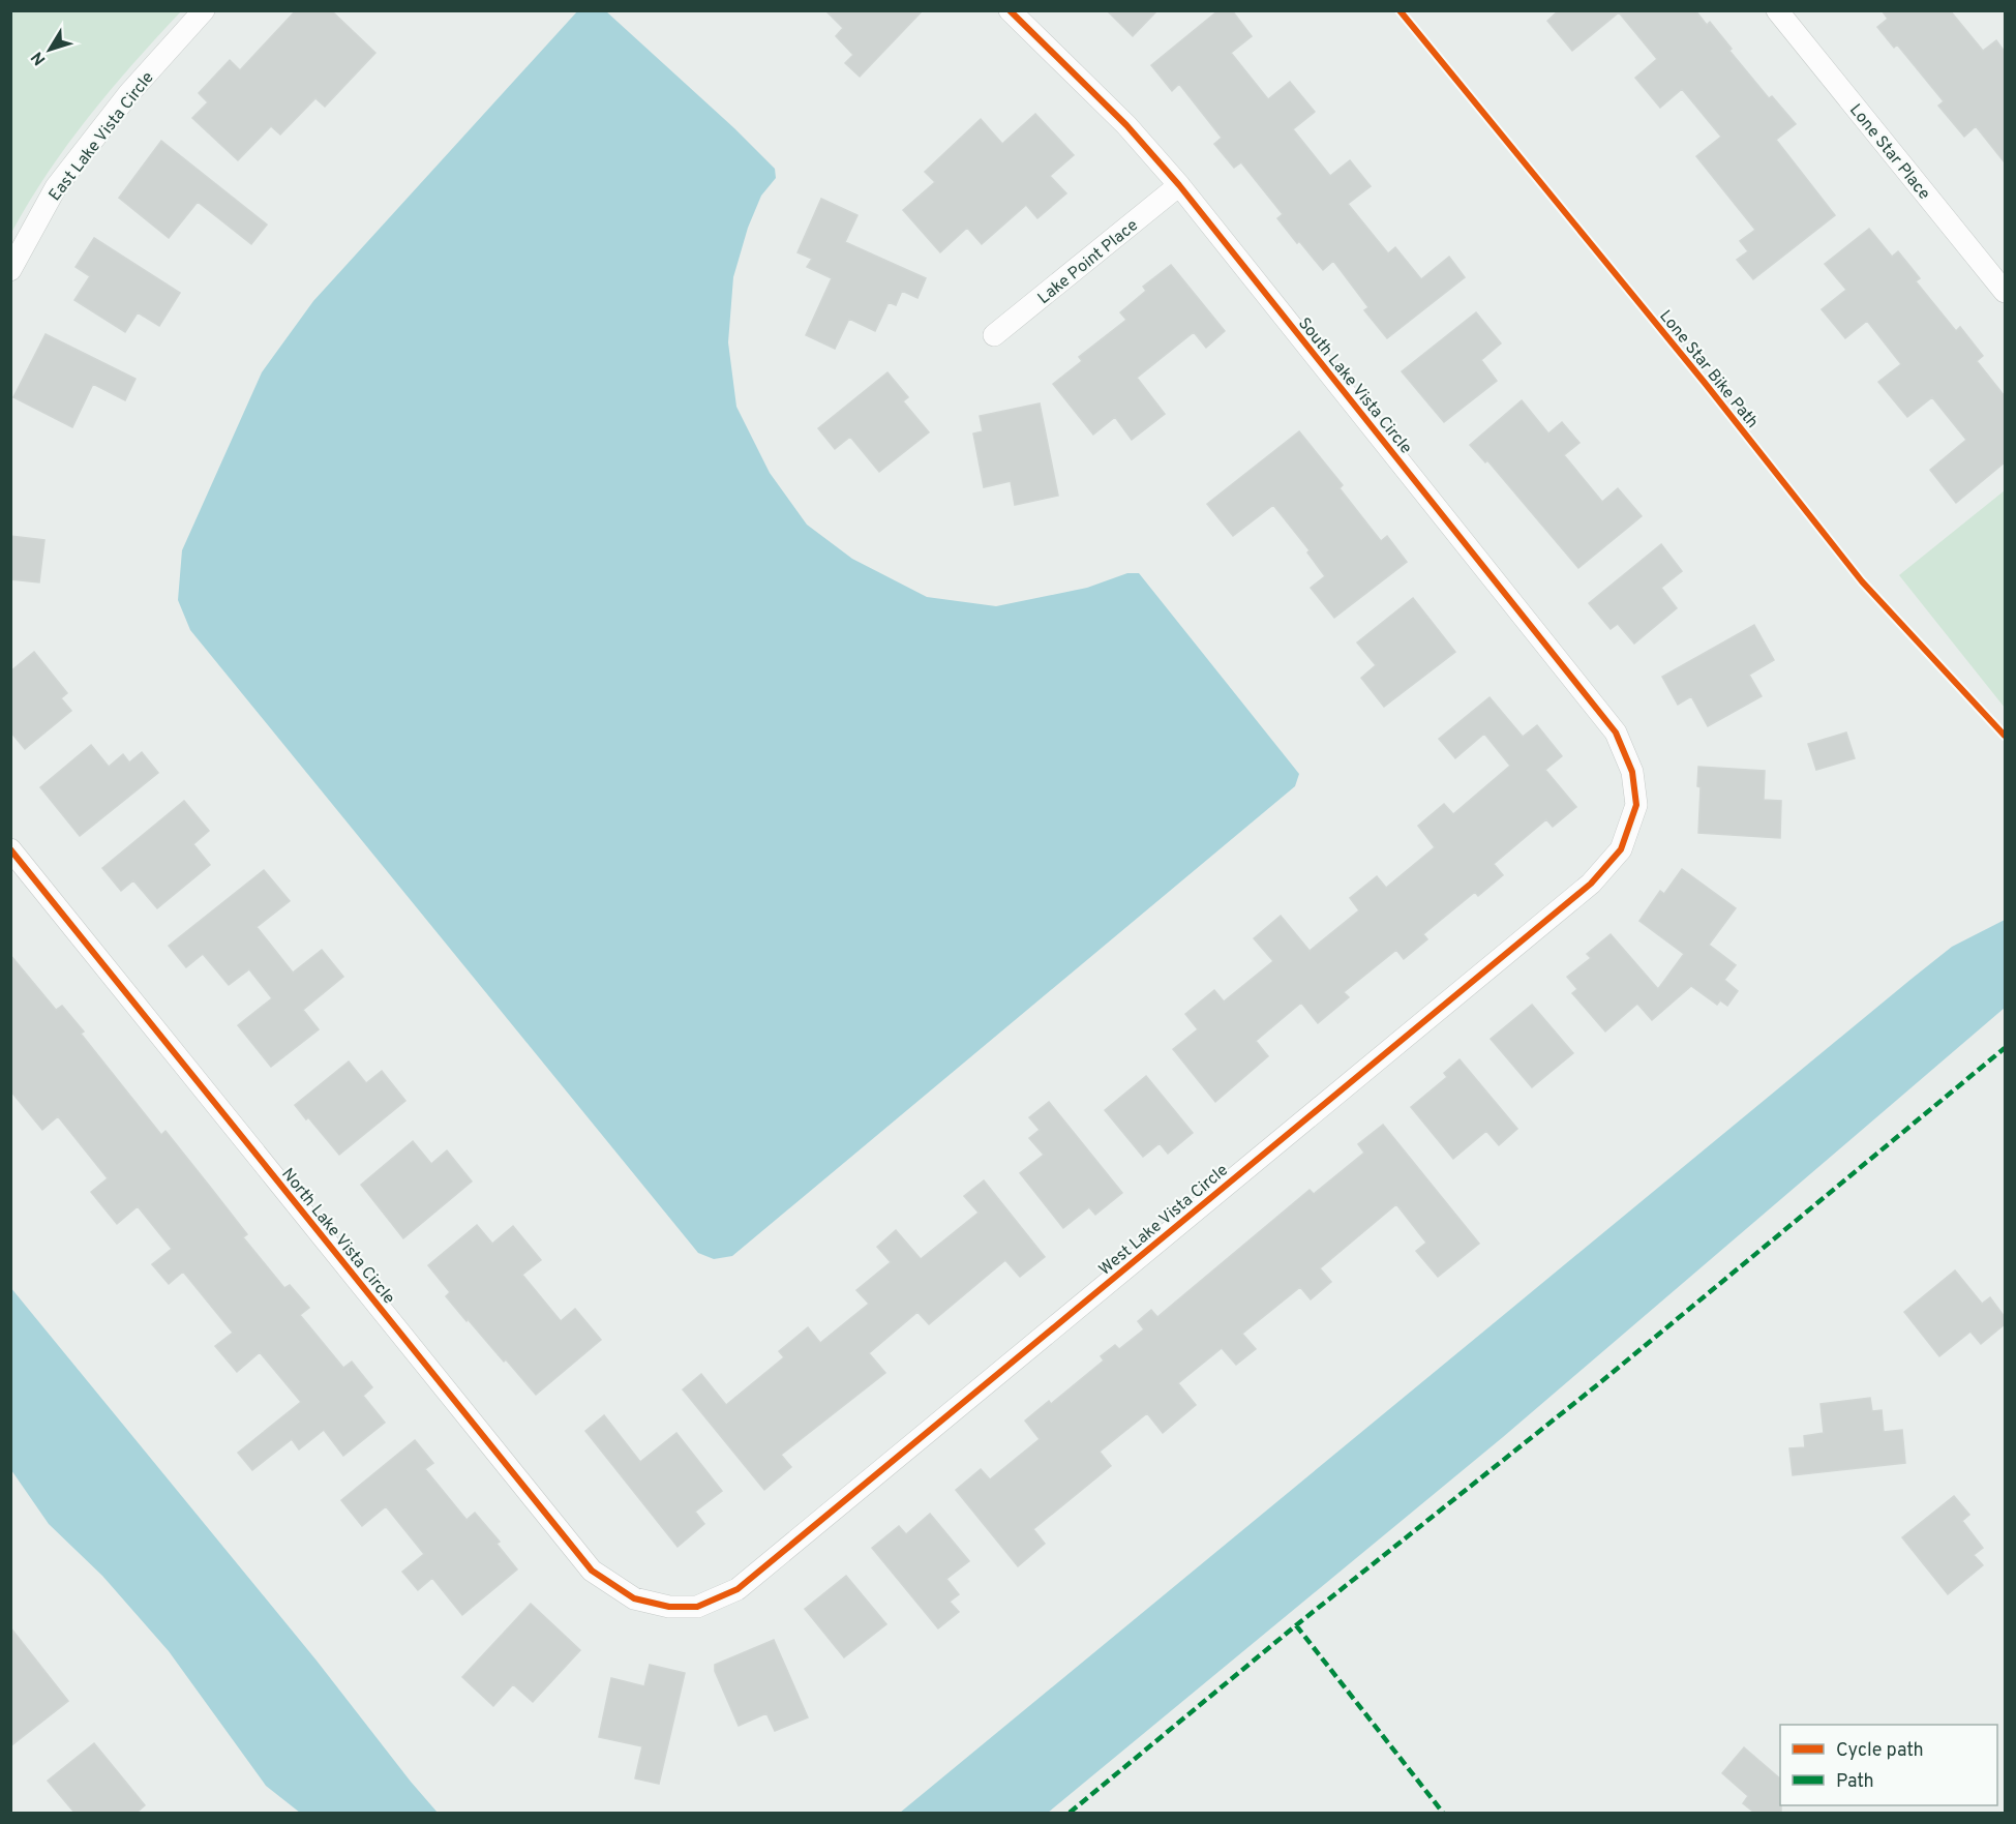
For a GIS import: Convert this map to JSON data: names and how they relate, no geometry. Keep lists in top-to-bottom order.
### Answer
{
  "streets": {
    "street": [
      "East Lake Vista Circle",
      "Lone Star Place",
      "Lake Point Place",
      "South Lake Vista Circle",
      "West Lake Vista Circle",
      "North Lake Vista Circle"
    ],
    "cycle path": ["Lone Star Bike Path"]
  },
  "crossings": [
    ["Lake Point Place", "South Lake Vista Circle"],
    ["South Lake Vista Circle", "West Lake Vista Circle"],
    ["West Lake Vista Circle", "North Lake Vista Circle"]
  ],
  "legend": ["Cycle path", "Path"],
  "north": "bottom left"
}
